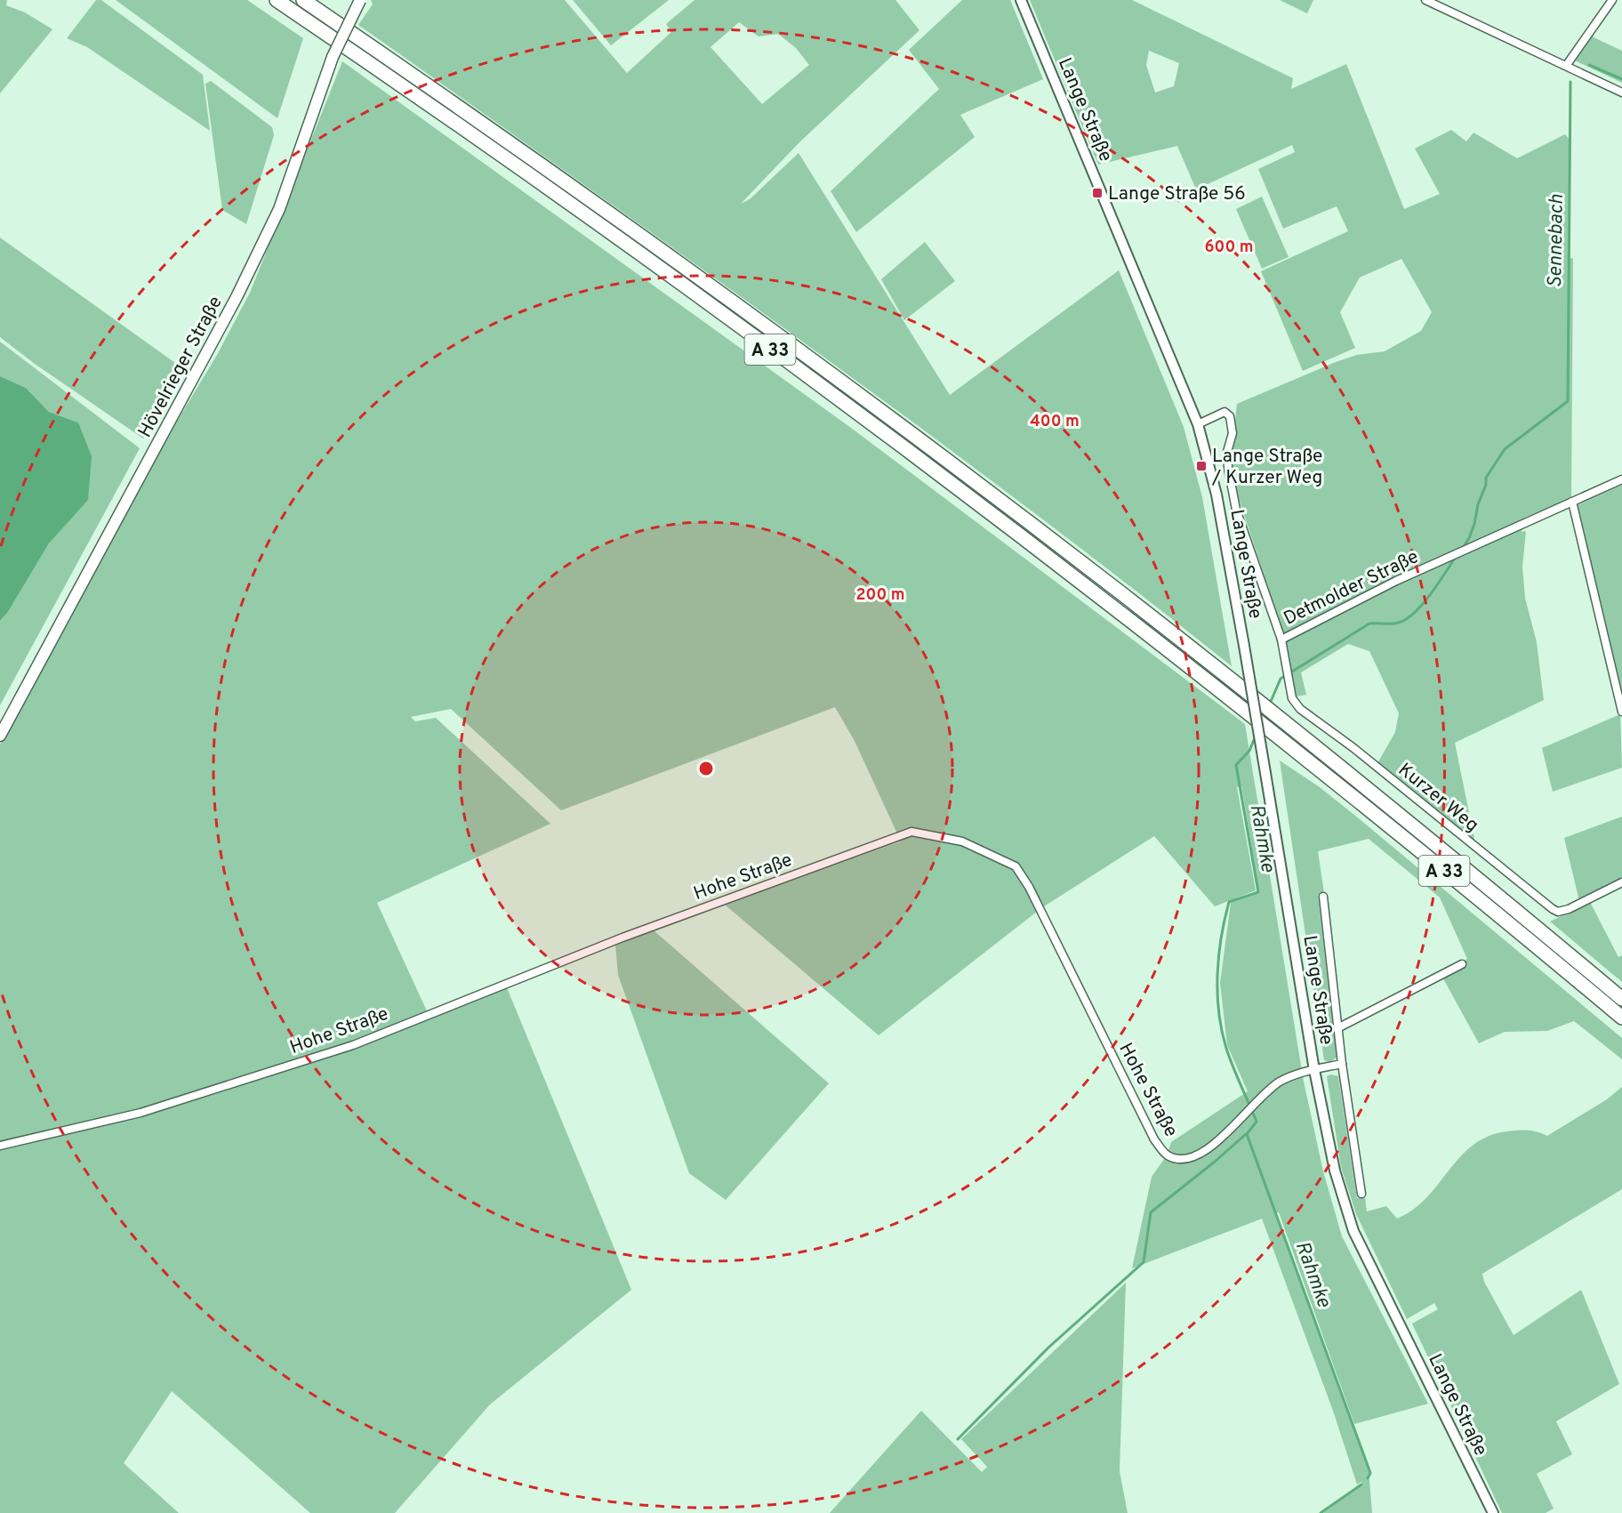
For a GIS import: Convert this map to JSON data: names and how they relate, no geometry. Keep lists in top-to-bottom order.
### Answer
{
  "streets": {
    "highway": ["A 33"],
    "main road": ["Hövelrieger Straße"],
    "street": [
      "Lange Straße",
      "Detmolder Straße",
      "Kurzer Weg",
      "Hohe Straße"
    ]
  },
  "crossings": [
    ["Lange Straße", "Detmolder Straße"],
    ["Lange Straße", "Hohe Straße"],
    ["Detmolder Straße", "Kurzer Weg"]
  ],
  "water": ["Sennebach", "Rahmke"],
  "places": {
    "transit": ["Lange Straße 56", "Lange Straße / Kurzer Weg"]
  },
  "rings": ["600 m", "400 m", "200 m"]
}
